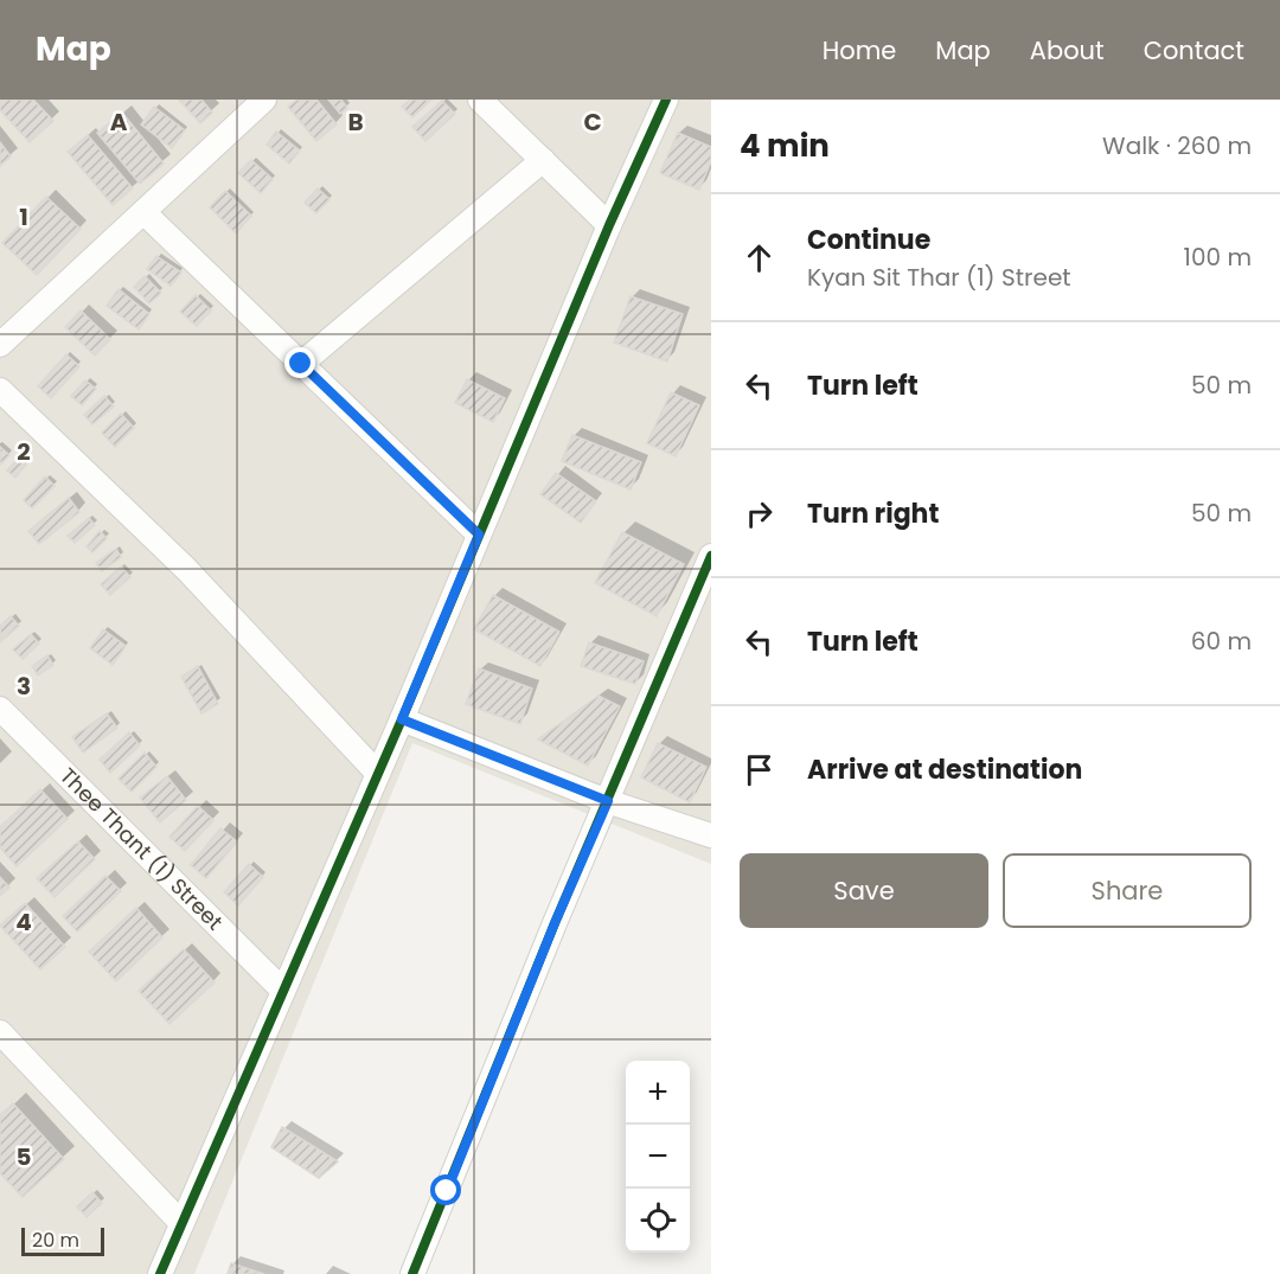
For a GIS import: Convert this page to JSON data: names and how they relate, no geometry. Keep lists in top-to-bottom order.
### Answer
{
  "streets": {
    "street": ["Thee Thant (1) Street"]
  },
  "scale_bar": "20 m",
  "page": {
    "header": "Map",
    "nav": [
      "Home",
      "Map",
      "About",
      "Contact"
    ],
    "heading": ["4 min", "Walk · 260 m"],
    "list": [
      ["Continue", "Kyan Sit Thar (1) Street", "100 m"],
      ["Turn left", "50 m"],
      ["Turn right", "50 m"],
      ["Turn left", "60 m"],
      "Arrive at destination"
    ],
    "buttons": ["Save", "Share"],
    "map_buttons": ["+", "−"],
    "scale": "20 m"
  },
  "grid": {
    "columns": ["A", "B", "C"],
    "rows": [
      "1",
      "2",
      "3",
      "4",
      "5"
    ]
  }
}
